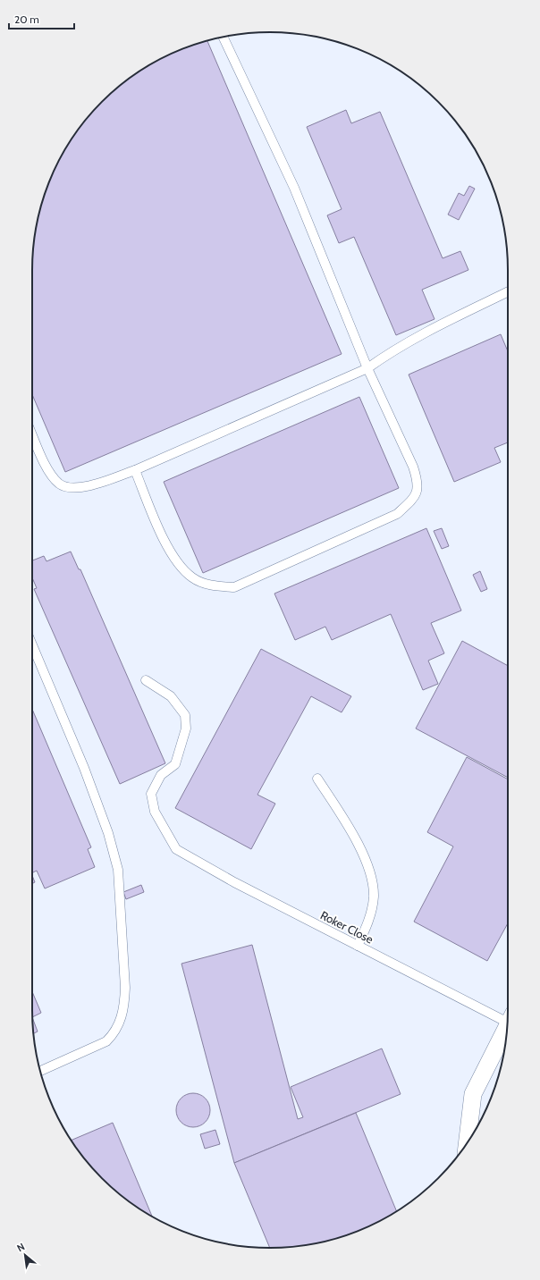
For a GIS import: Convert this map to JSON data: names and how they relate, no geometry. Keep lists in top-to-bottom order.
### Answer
{
  "streets": {
    "lane": ["Roker Close"]
  },
  "scale_bar": "20 m",
  "north": "top left"
}
